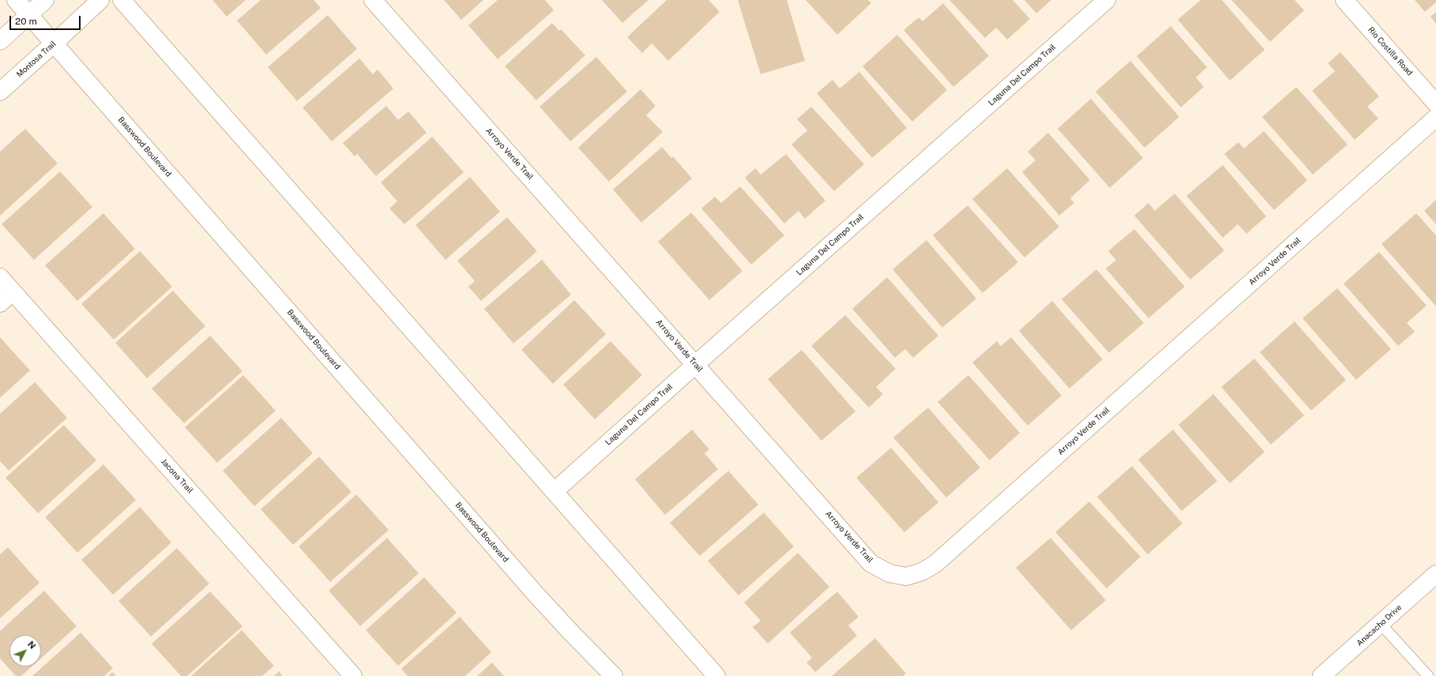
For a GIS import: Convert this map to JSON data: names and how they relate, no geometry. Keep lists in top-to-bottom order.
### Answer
{
  "streets": {
    "street": [
      "Rio Costilla Road",
      "Montosa Trail",
      "Laguna Del Campo Trail",
      "Basswood Boulevard",
      "Arroyo Verde Trail",
      "Jacona Trail",
      "Anacacho Drive"
    ]
  },
  "crossings": [
    ["Montosa Trail", "Basswood Boulevard"],
    ["Laguna Del Campo Trail", "Arroyo Verde Trail"]
  ],
  "scale_bar": "20 m",
  "north": "top right"
}
